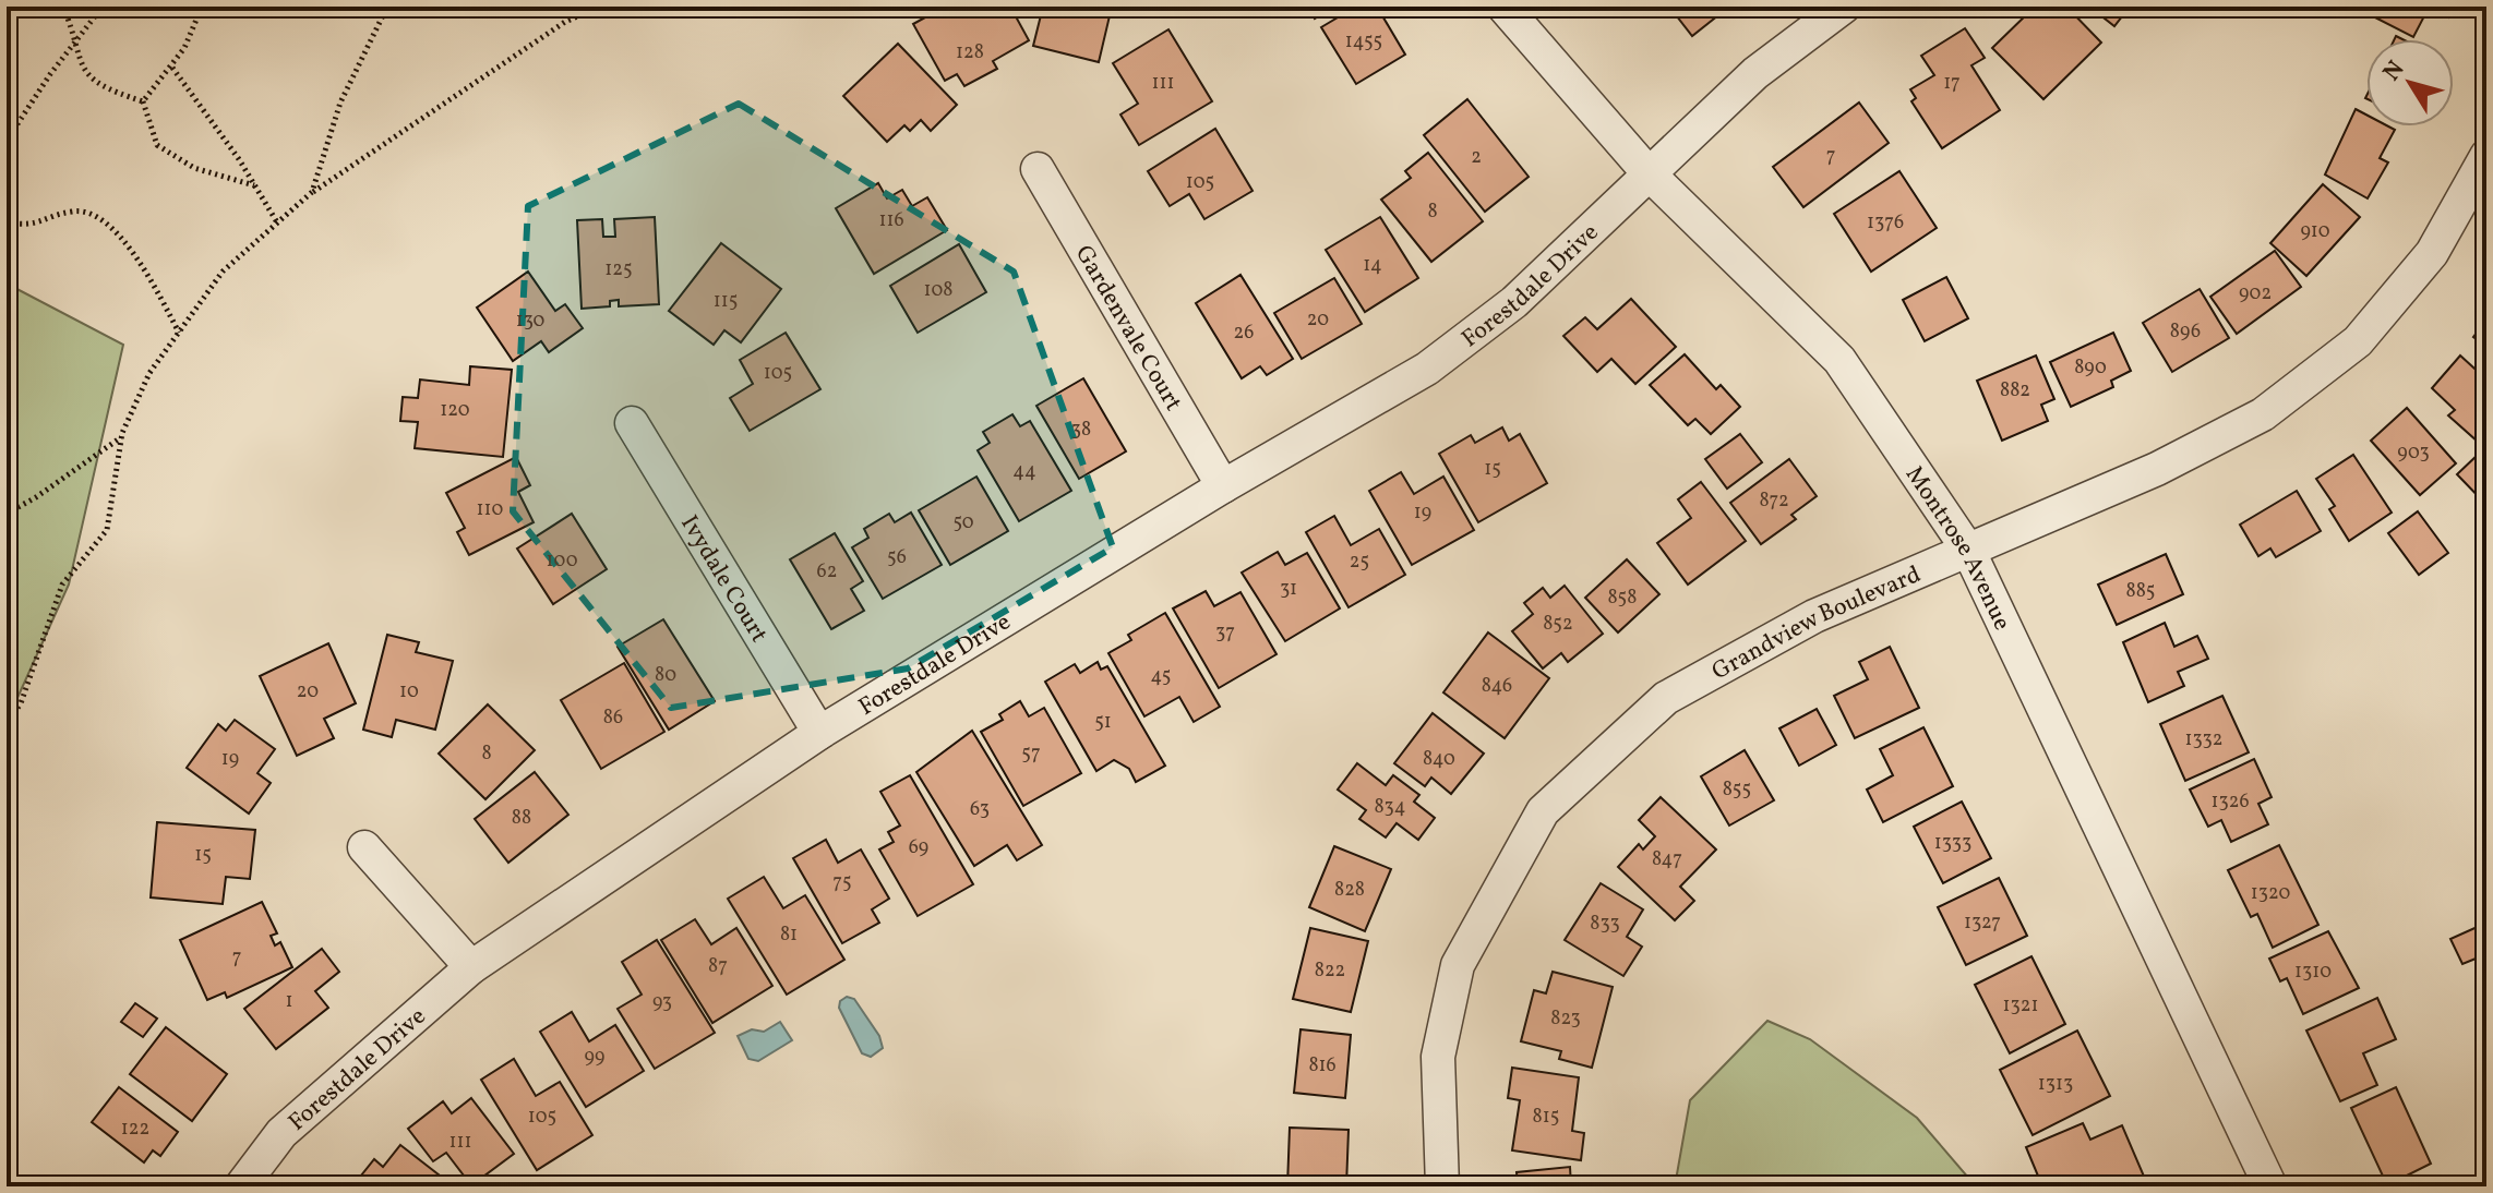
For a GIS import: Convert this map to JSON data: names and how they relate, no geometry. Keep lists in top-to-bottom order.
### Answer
{
  "streets": {
    "street": [
      "Forestdale Drive",
      "Gardenvale Court",
      "Montrose Avenue",
      "Ivydale Court",
      "Grandview Boulevard"
    ]
  },
  "crossings": [
    ["Forestdale Drive", "Gardenvale Court"],
    ["Forestdale Drive", "Montrose Avenue"],
    ["Forestdale Drive", "Ivydale Court"],
    ["Montrose Avenue", "Grandview Boulevard"]
  ],
  "house_numbers": [
    "1455",
    "128",
    "111",
    "17",
    "7",
    "2",
    "105",
    "8",
    "116",
    "1376",
    "910",
    "14",
    "125",
    "108",
    "902",
    "115",
    "20",
    "130",
    "896",
    "26",
    "890",
    "105",
    "882",
    "120",
    "38",
    "903",
    "15",
    "44",
    "872",
    "110",
    "19",
    "50",
    "56",
    "100",
    "25",
    "62",
    "31",
    "885",
    "858",
    "852",
    "37",
    "80",
    "45",
    "846",
    "20",
    "10",
    "86",
    "51",
    "1332",
    "8",
    "57",
    "19",
    "840",
    "855",
    "1326",
    "834",
    "63",
    "88",
    "1333",
    "69",
    "15",
    "847",
    "75",
    "828",
    "1320",
    "1327",
    "833",
    "81",
    "7",
    "87",
    "822",
    "1310",
    "1",
    "93",
    "1321",
    "823",
    "99",
    "816",
    "1313",
    "105",
    "815",
    "122",
    "111"
  ],
  "north": "top left"
}
